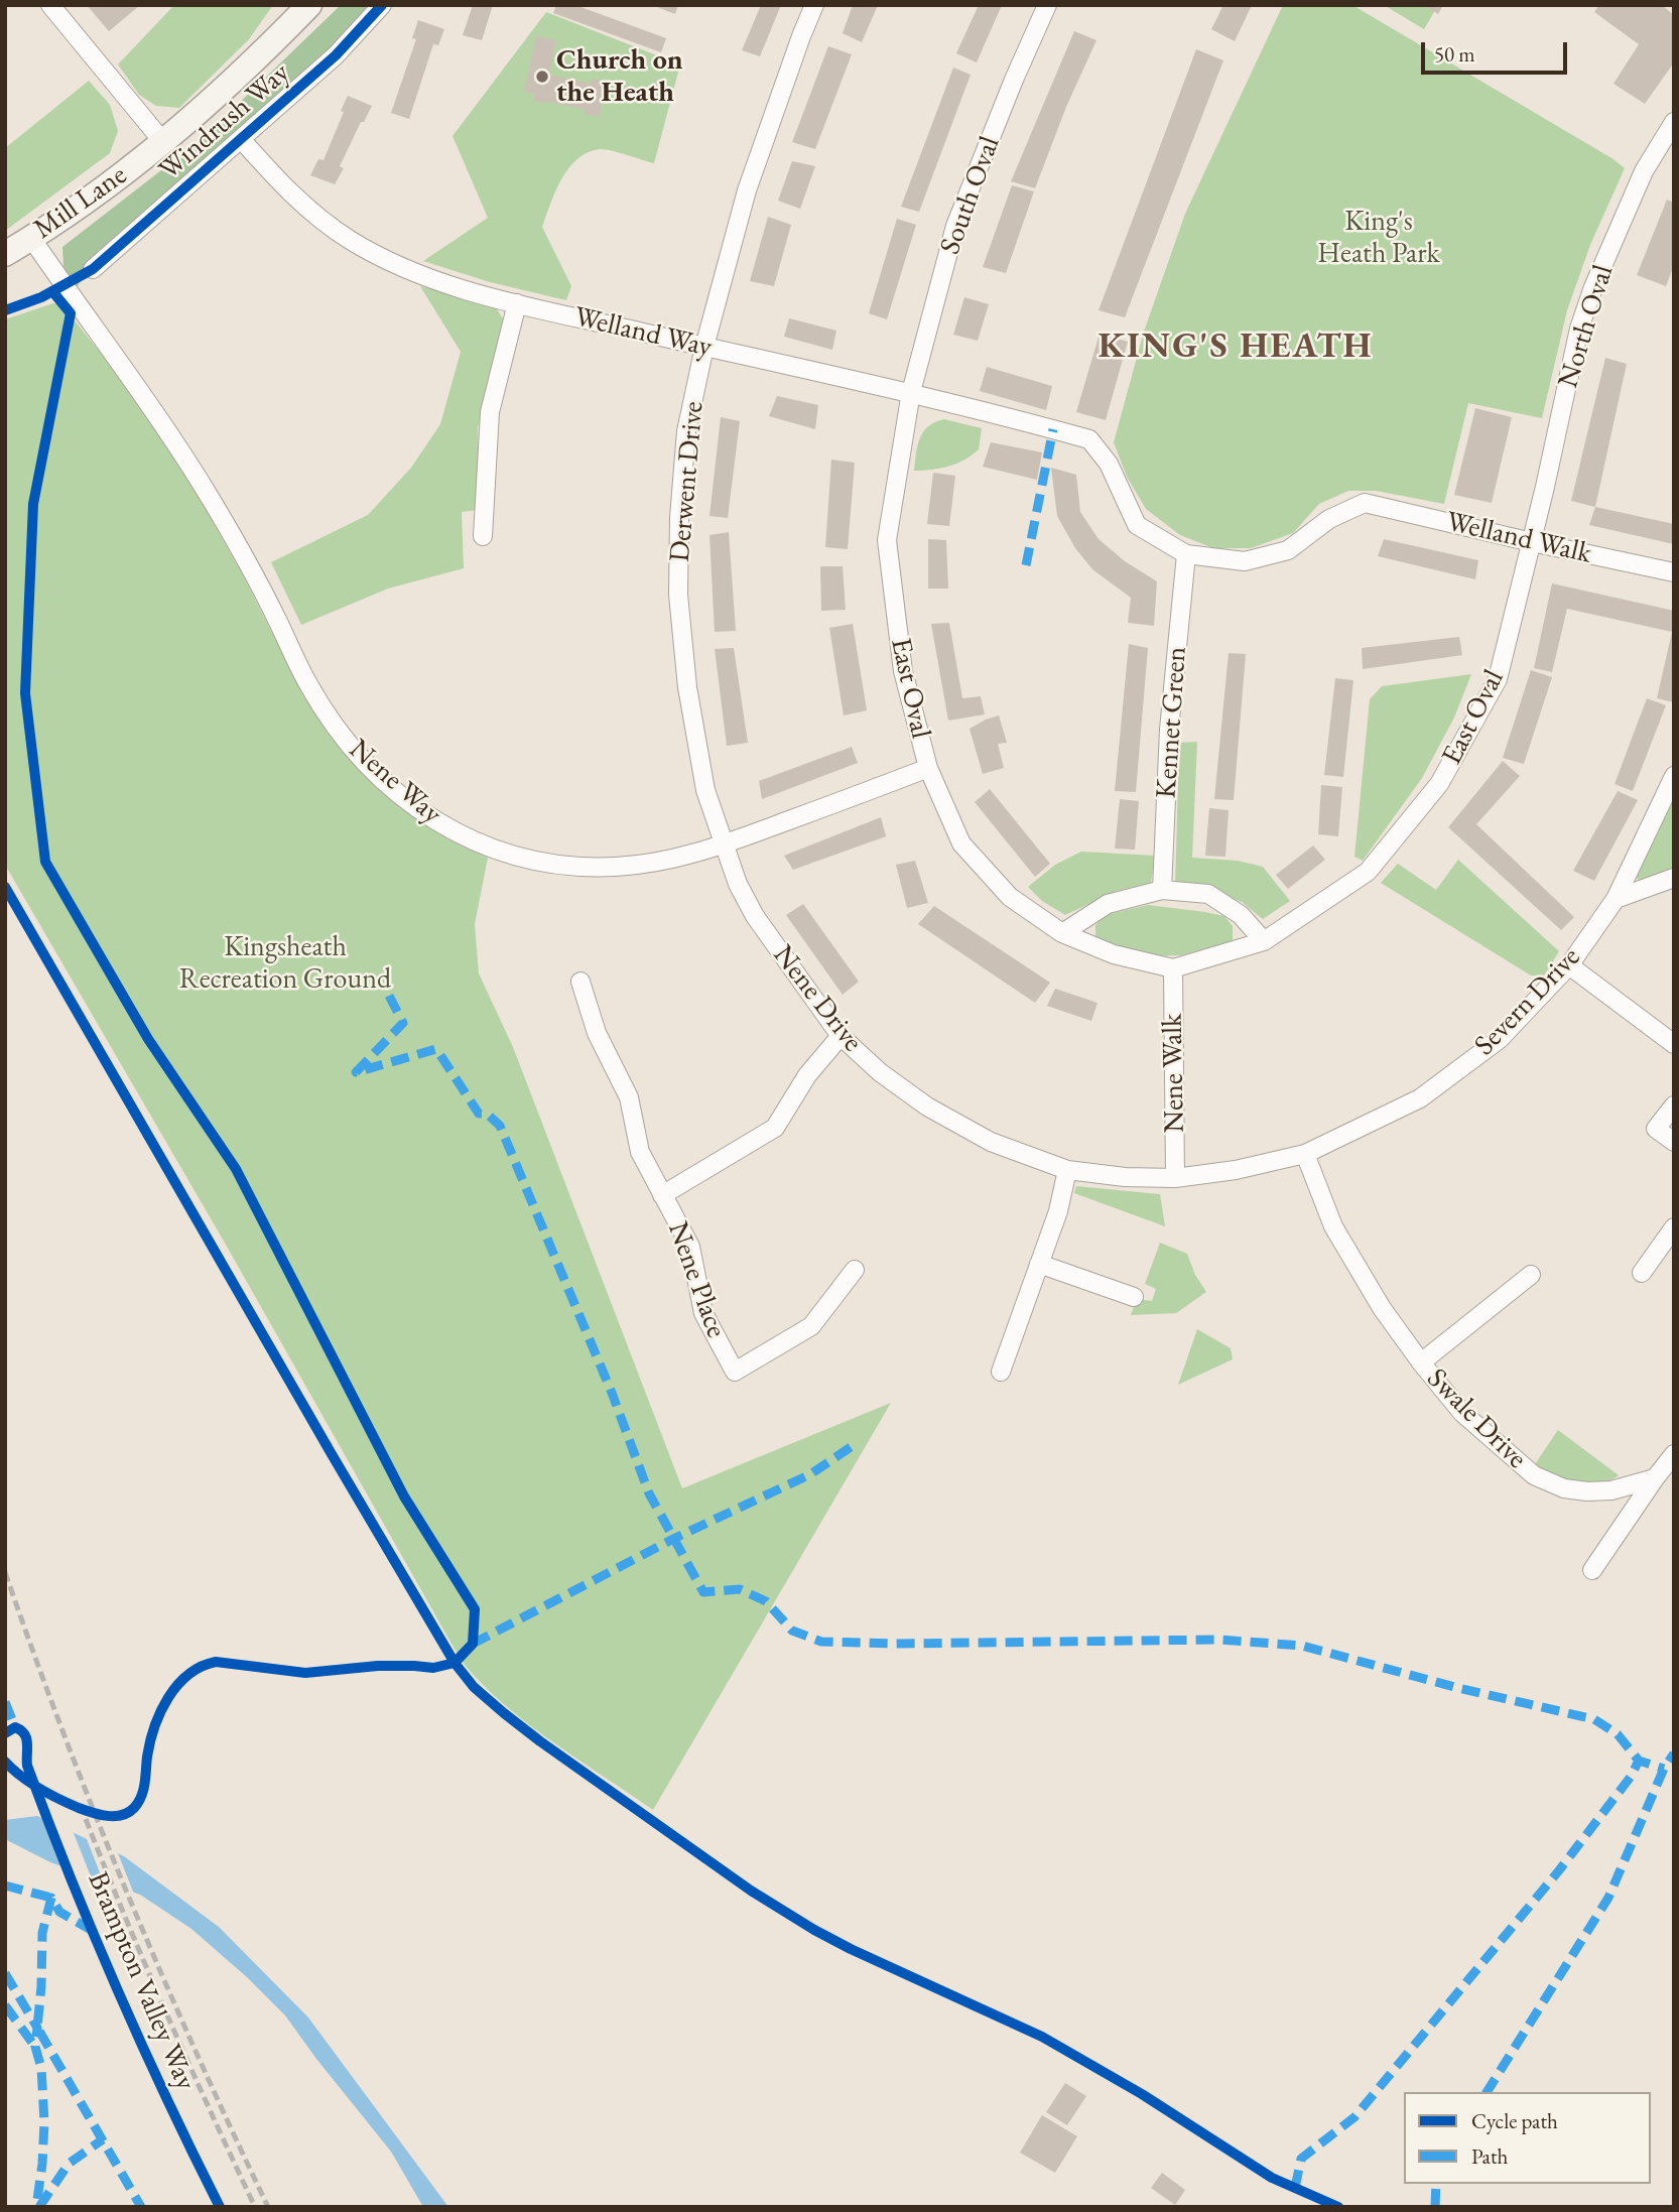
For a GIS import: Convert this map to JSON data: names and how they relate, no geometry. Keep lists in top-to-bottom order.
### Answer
{
  "streets": {
    "street": [
      "Windrush Way",
      "South Oval",
      "Mill Lane",
      "North Oval",
      "Welland Way",
      "Derwent Drive",
      "Welland Walk",
      "East Oval",
      "Kennet Green",
      "Nene Way",
      "Nene Drive",
      "Severn Drive",
      "Nene Walk",
      "Nene Place",
      "Swale Drive"
    ],
    "cycle path": ["Brampton Valley Way"]
  },
  "crossings": [
    ["Windrush Way", "Welland Way"],
    ["South Oval", "Welland Way"],
    ["South Oval", "East Oval"],
    ["Mill Lane", "Nene Way"],
    ["North Oval", "Welland Walk"],
    ["North Oval", "East Oval"],
    ["Welland Way", "Derwent Drive"],
    ["Welland Way", "Welland Walk"],
    ["Welland Way", "East Oval"],
    ["Welland Way", "Kennet Green"],
    ["Derwent Drive", "Nene Way"],
    ["Derwent Drive", "Nene Drive"],
    ["Welland Walk", "East Oval"],
    ["Welland Walk", "Kennet Green"],
    ["East Oval", "Nene Way"],
    ["East Oval", "Nene Walk"],
    ["Nene Way", "Nene Drive"],
    ["Nene Drive", "Severn Drive"],
    ["Nene Drive", "Nene Walk"],
    ["Nene Drive", "Nene Place"],
    ["Nene Drive", "Swale Drive"],
    ["Severn Drive", "Swale Drive"]
  ],
  "districts": ["KING'S HEATH"],
  "parks": ["King's Heath Park", "Kingsheath Recreation Ground"],
  "places": ["Church on the Heath"],
  "legend": ["Cycle path", "Path"],
  "scale_bar": "50 m"
}
